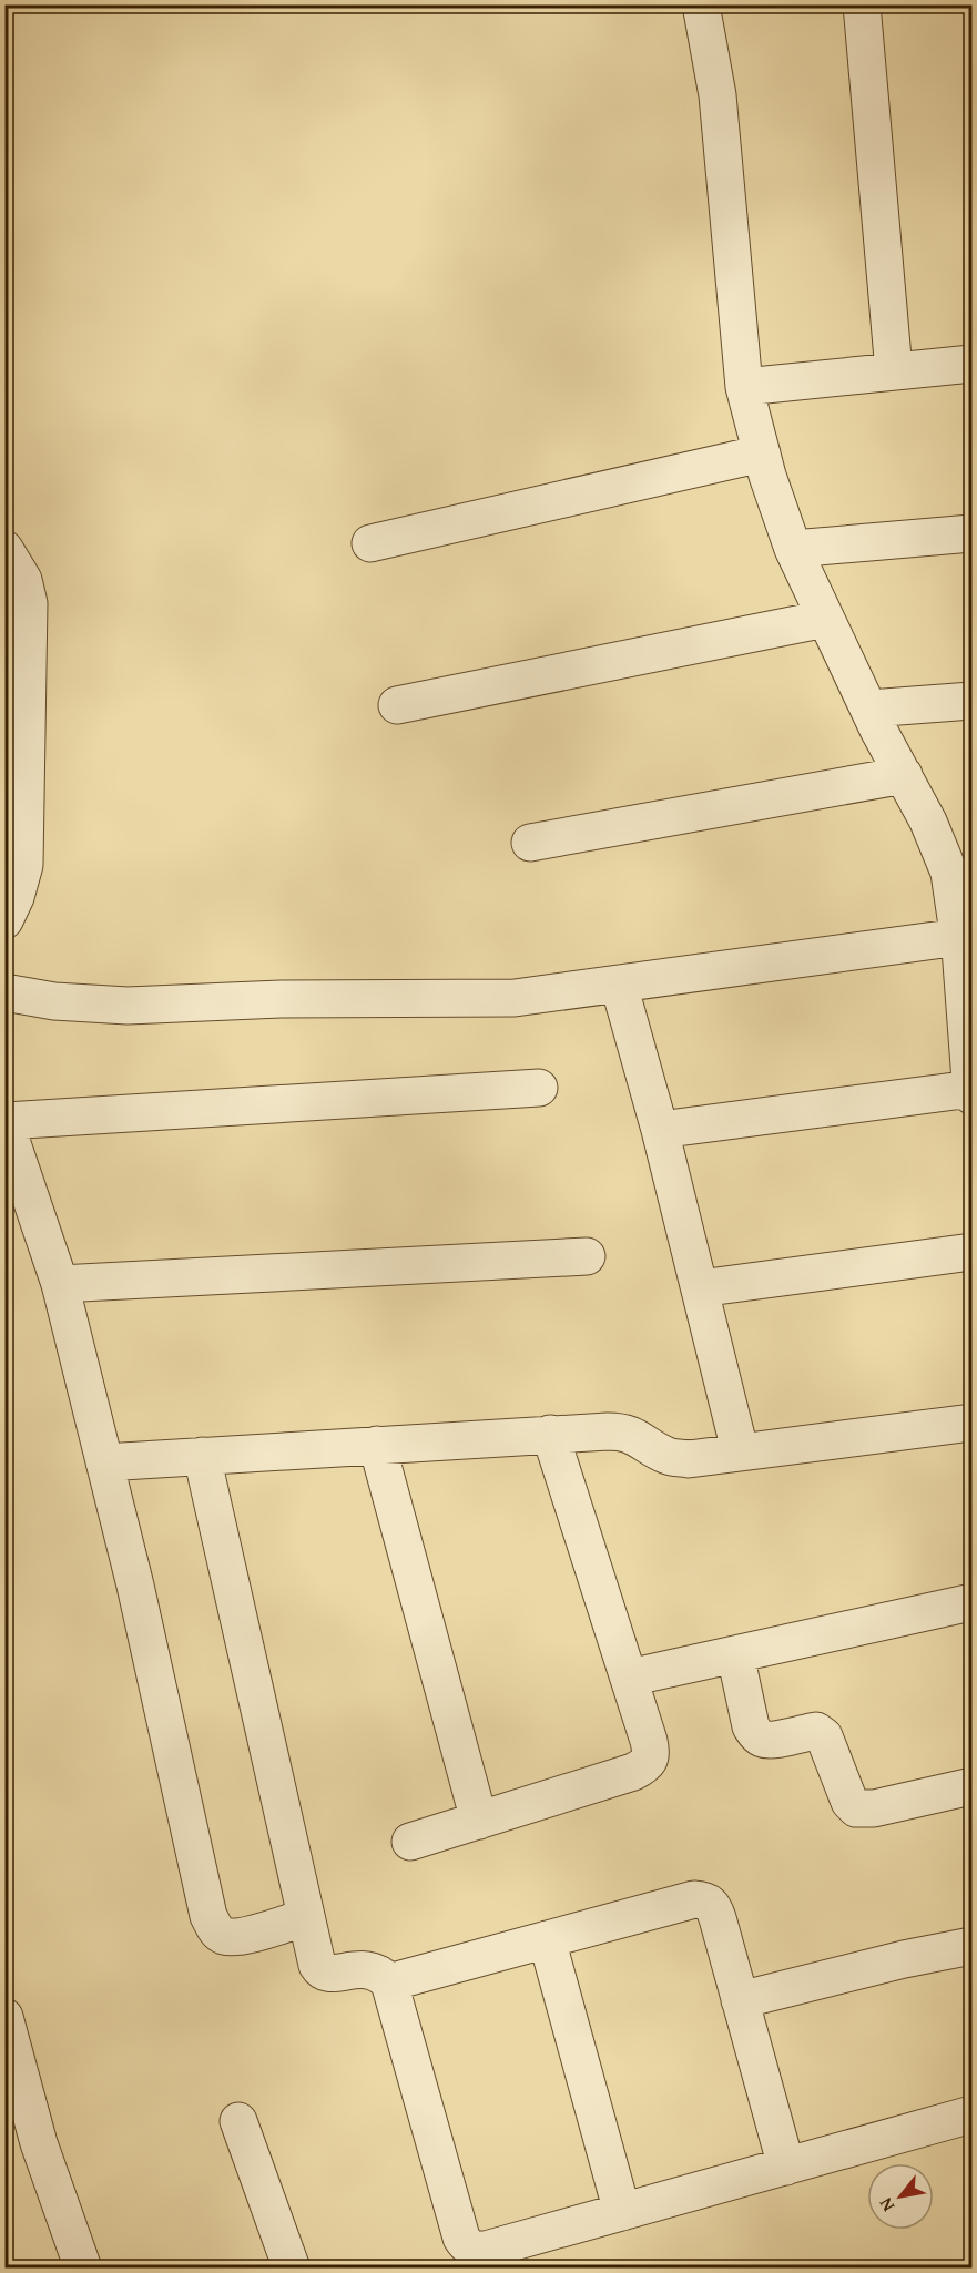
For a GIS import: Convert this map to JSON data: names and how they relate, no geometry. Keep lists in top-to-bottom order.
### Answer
{
  "north": "bottom left"
}
